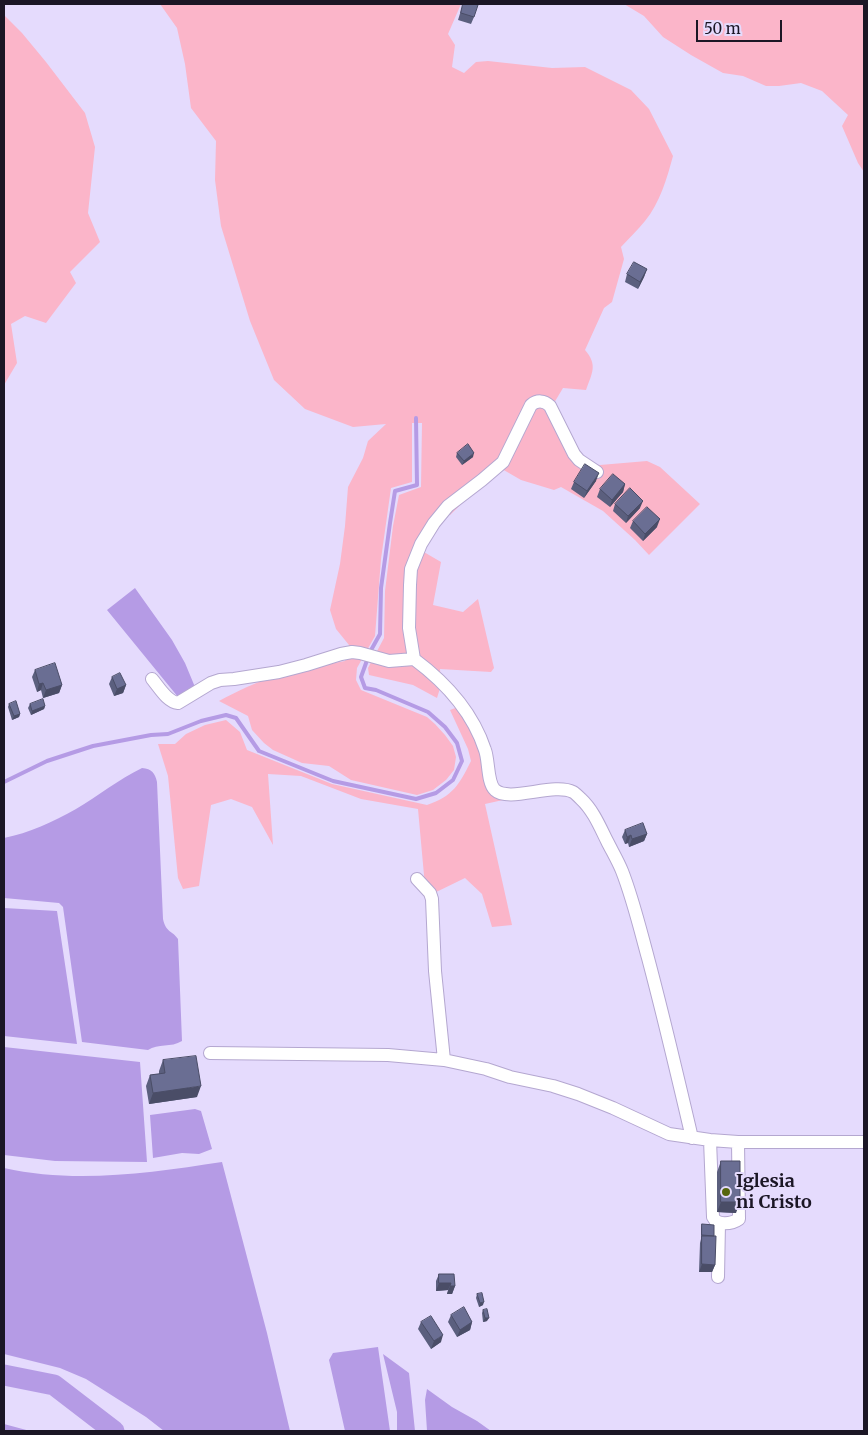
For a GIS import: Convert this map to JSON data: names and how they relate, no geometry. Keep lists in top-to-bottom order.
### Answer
{
  "places": ["Iglesia ni Cristo"],
  "scale_bar": "50 m"
}
